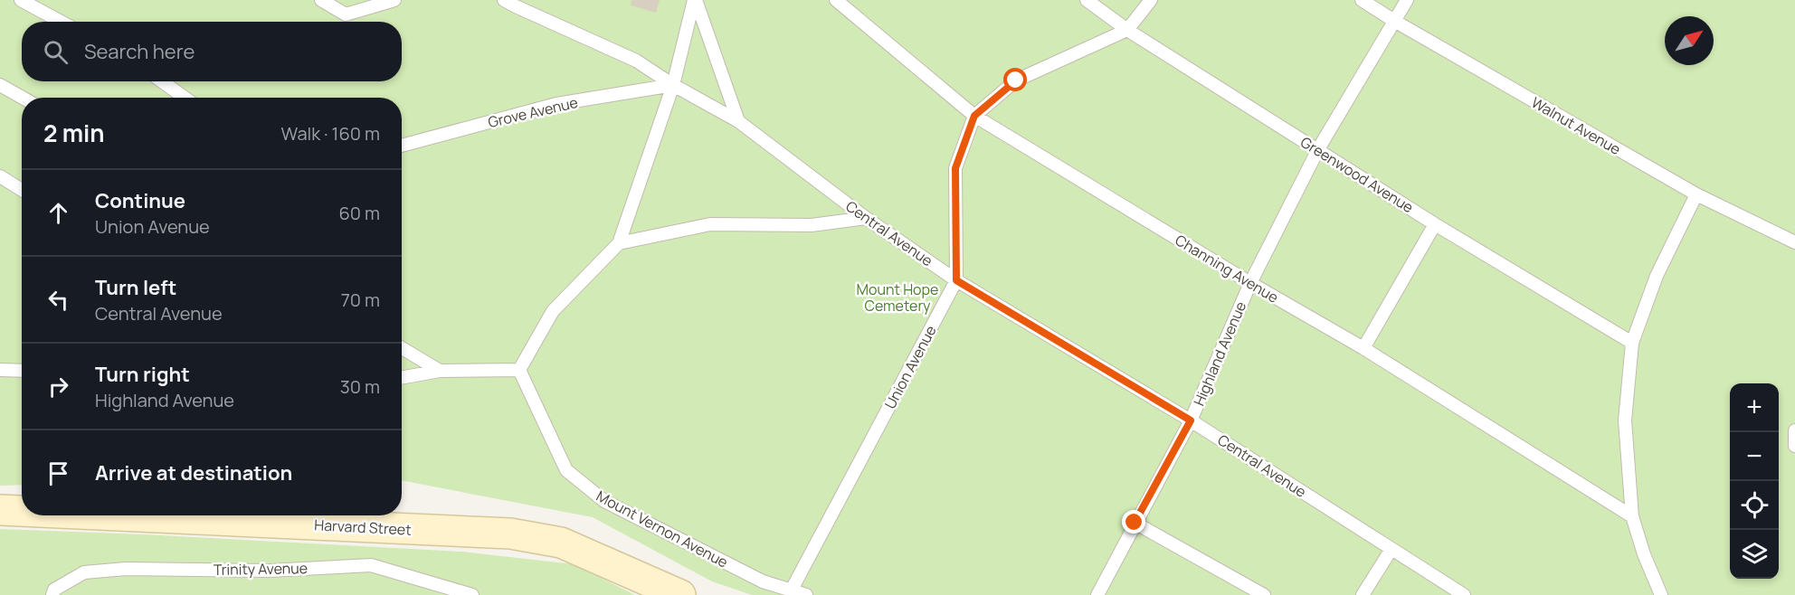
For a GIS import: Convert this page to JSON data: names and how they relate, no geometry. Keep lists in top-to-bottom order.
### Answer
{
  "streets": {
    "main road": ["Harvard Street"],
    "lane": [
      "Grove Avenue",
      "Walnut Avenue",
      "Greenwood Avenue",
      "Central Avenue",
      "Channing Avenue",
      "Highland Avenue",
      "Union Avenue",
      "Mount Vernon Avenue",
      "Trinity Avenue"
    ]
  },
  "crossings": [
    ["Grove Avenue", "Central Avenue"],
    ["Walnut Avenue", "Highland Avenue"],
    ["Greenwood Avenue", "Highland Avenue"],
    ["Greenwood Avenue", "Union Avenue"],
    ["Central Avenue", "Highland Avenue"],
    ["Central Avenue", "Union Avenue"],
    ["Channing Avenue", "Highland Avenue"],
    ["Channing Avenue", "Union Avenue"],
    ["Union Avenue", "Mount Vernon Avenue"]
  ],
  "parks": ["Mount Hope Cemetery"],
  "north": "top right",
  "page": {
    "search": "Search here",
    "heading": ["2 min", "Walk · 160 m"],
    "list": [
      ["Continue", "Union Avenue", "60 m"],
      ["Turn left", "Central Avenue", "70 m"],
      ["Turn right", "Highland Avenue", "30 m"],
      "Arrive at destination"
    ],
    "map_buttons": ["+", "−"]
  }
}
